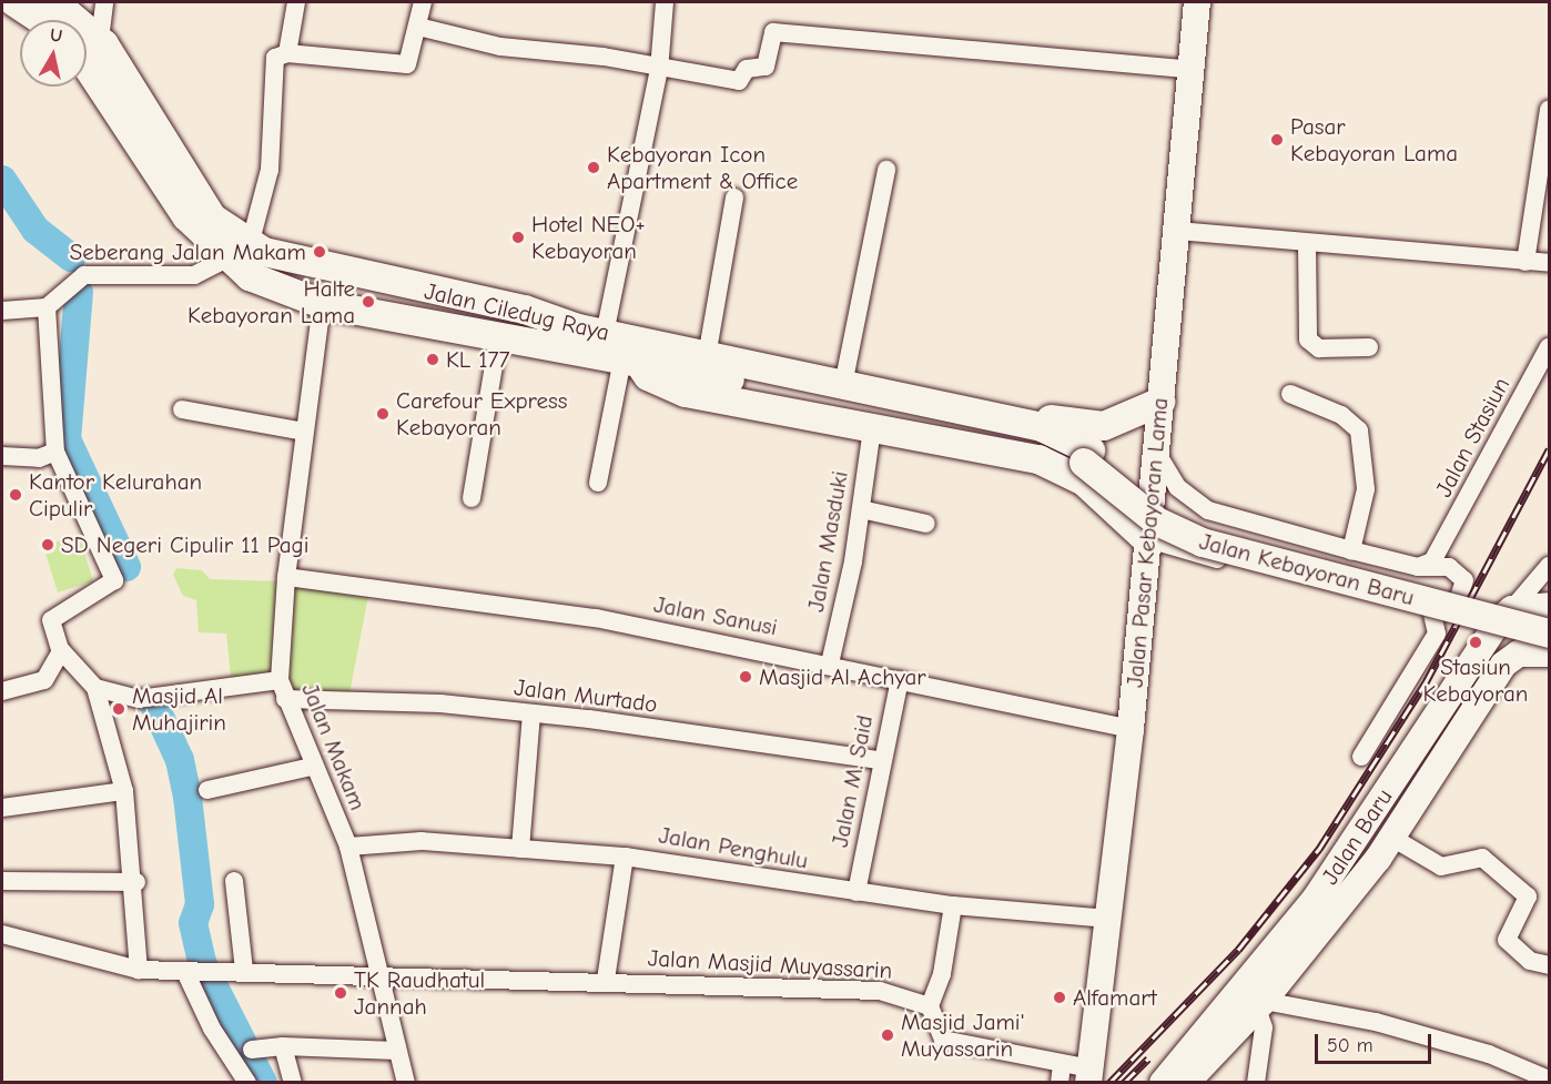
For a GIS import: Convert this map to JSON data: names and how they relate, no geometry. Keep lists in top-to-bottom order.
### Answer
{
  "streets": {
    "main road": [
      "Jalan Ciledug Raya",
      "Jalan Pasar Kebayoran Lama",
      "Jalan Kebayoran Baru",
      "Jalan Baru"
    ],
    "street": [
      "Jalan Stasiun",
      "Jalan Masduki",
      "Jalan Sanusi",
      "Jalan Murtado",
      "Jalan Makam",
      "Jalan M. Said",
      "Jalan Penghulu",
      "Jalan Masjid Muyassarin"
    ]
  },
  "crossings": [
    ["Jalan Ciledug Raya", "Jalan Kebayoran Baru"],
    ["Jalan Ciledug Raya", "Jalan Makam"],
    ["Jalan Masduki", "Jalan Sanusi"],
    ["Jalan Pasar Kebayoran Lama", "Jalan Sanusi"],
    ["Jalan Pasar Kebayoran Lama", "Jalan Penghulu"],
    ["Jalan Sanusi", "Jalan Makam"],
    ["Jalan Sanusi", "Jalan M. Said"],
    ["Jalan Murtado", "Jalan Makam"],
    ["Jalan Murtado", "Jalan M. Said"],
    ["Jalan Makam", "Jalan Penghulu"],
    ["Jalan Makam", "Jalan Masjid Muyassarin"],
    ["Jalan M. Said", "Jalan Penghulu"]
  ],
  "places": [
    "Pasar Kebayoran Lama",
    "Kebayoran Icon Apartment & Office",
    "Hotel NEO+ Kebayoran",
    "Seberang Jalan Makam",
    "Halte Kebayoran Lama",
    "KL 177",
    "Carefour Express Kebayoran",
    "Kantor Kelurahan Cipulir",
    "SD Negeri Cipulir 11 Pagi",
    "Stasiun Kebayoran",
    "Masjid Al Achyar",
    "Masjid Al Muhajirin",
    "TK Raudhatul Jannah",
    "Alfamart",
    "Masjid Jami' Muyassarin"
  ],
  "scale_bar": "50 m",
  "north": "top"
}
